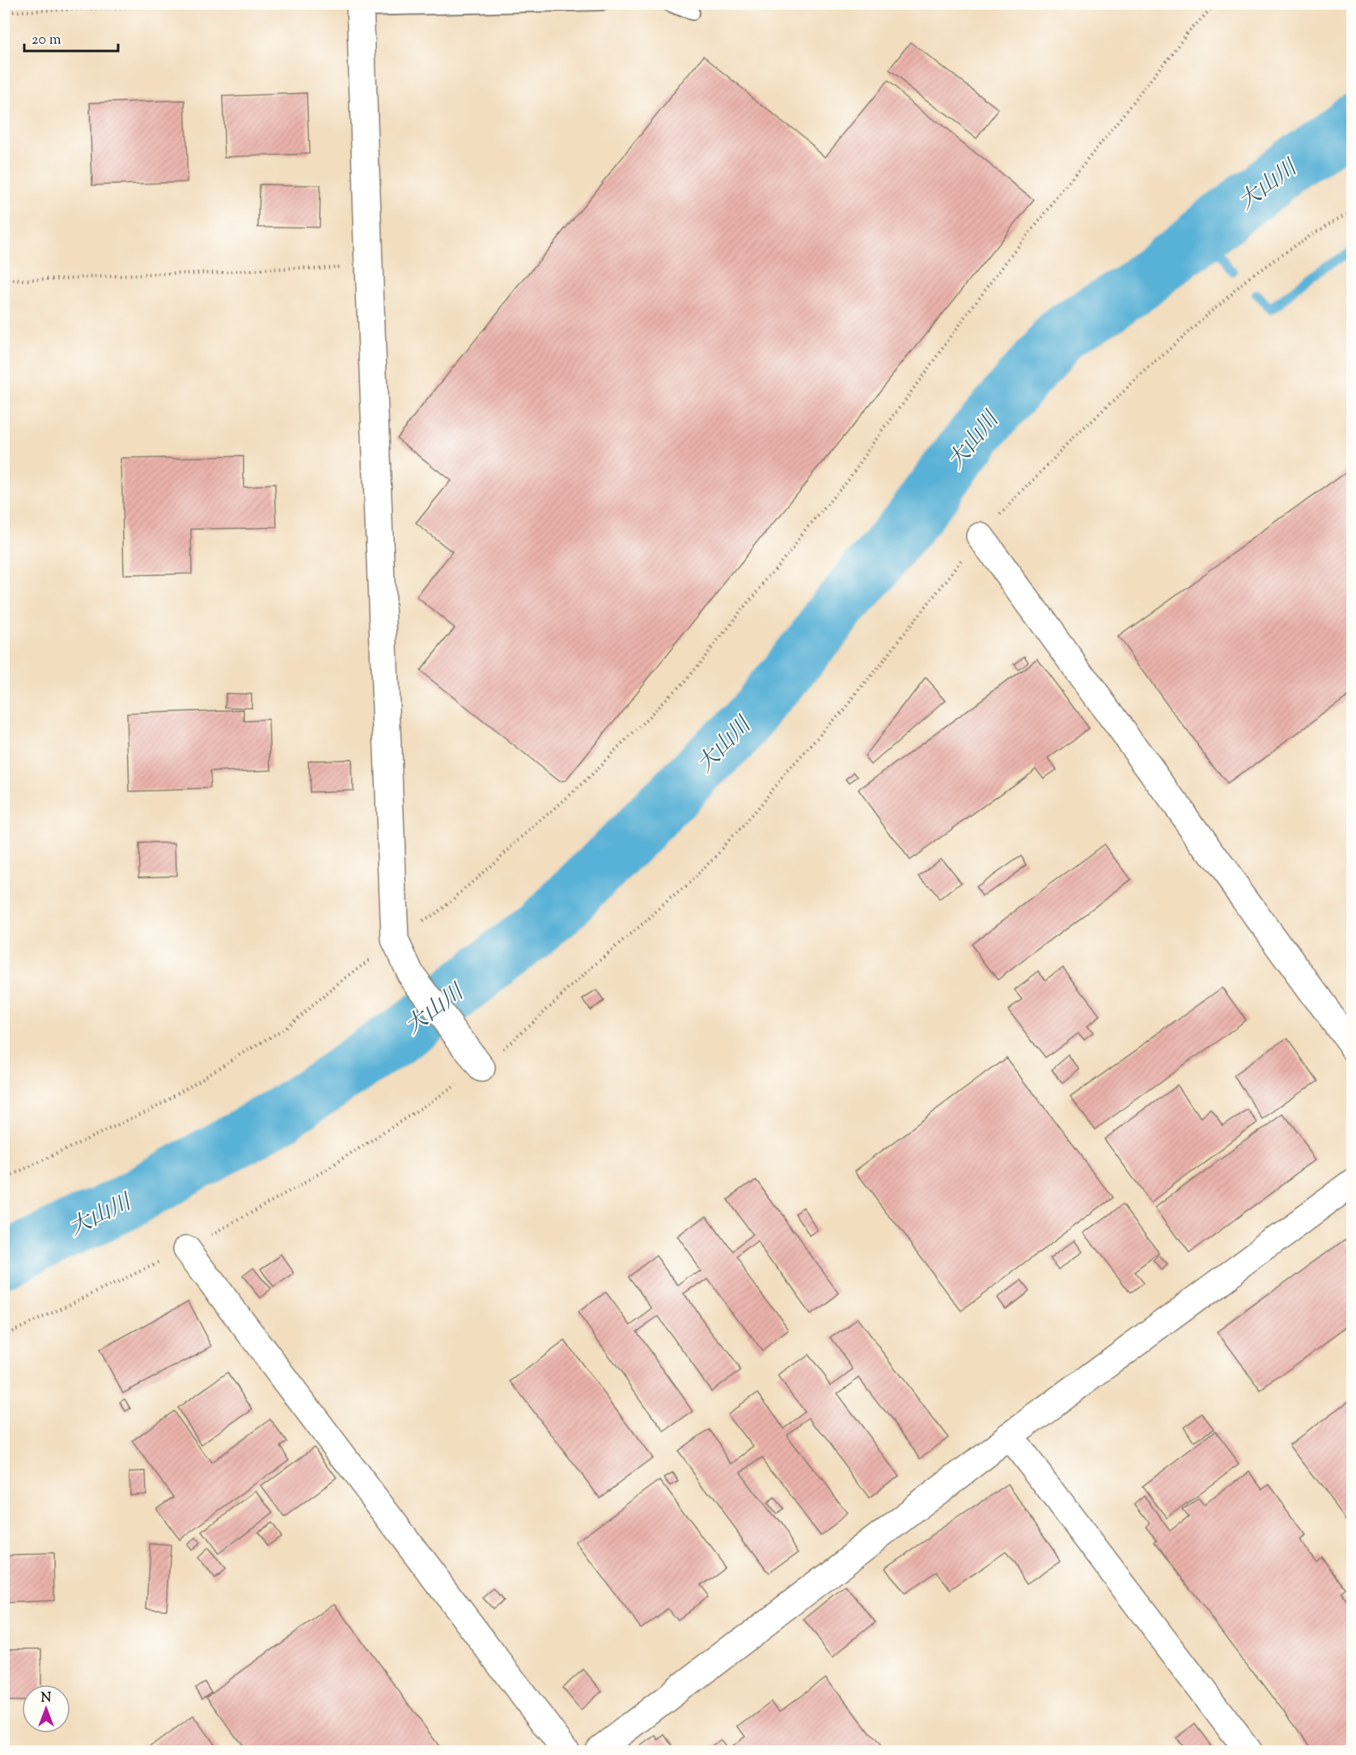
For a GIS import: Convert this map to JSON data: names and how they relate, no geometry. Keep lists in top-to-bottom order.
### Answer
{
  "water": ["大山川"],
  "scale_bar": "20 m",
  "north": "top"
}
